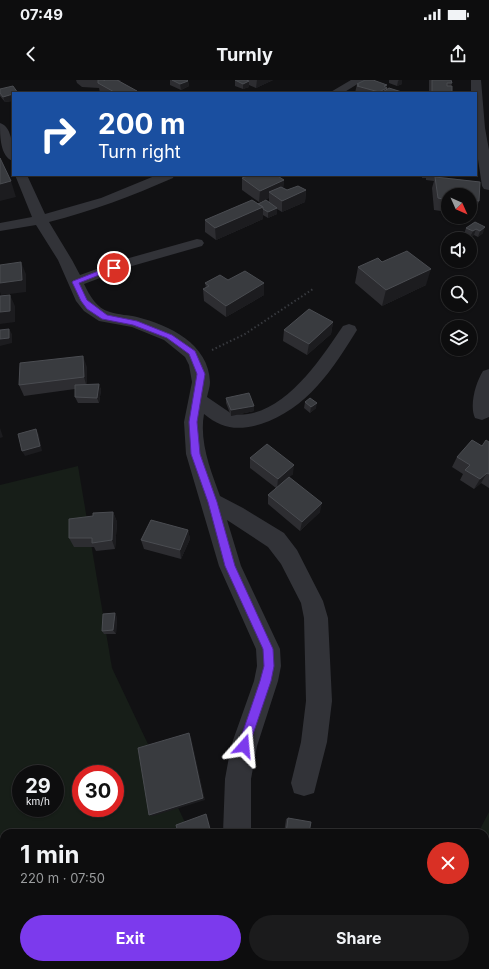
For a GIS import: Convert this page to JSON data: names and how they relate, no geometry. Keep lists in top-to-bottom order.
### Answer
{
  "north": "bottom right",
  "page": {
    "status": "07:49",
    "header": "Turnly",
    "turn": ["200 m", "Turn right"],
    "speed": "29 km/h",
    "limit": "30",
    "heading": ["1 min", "220 m · 07:50"],
    "buttons": ["Exit", "Share"]
  }
}
